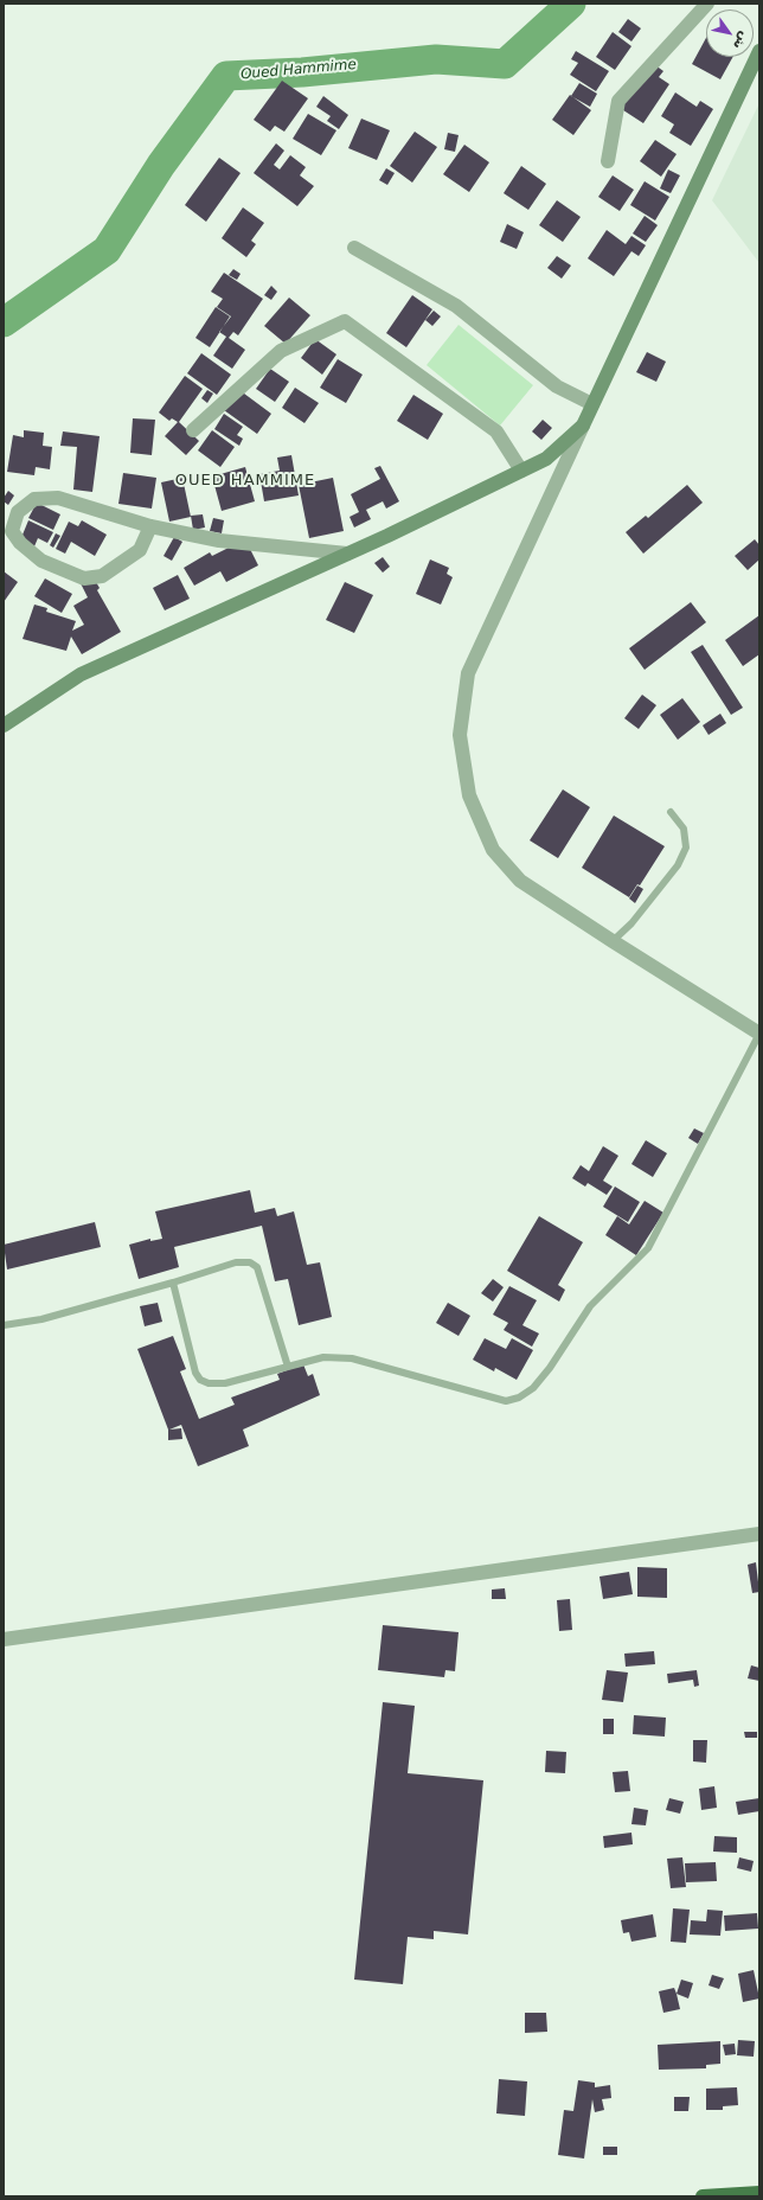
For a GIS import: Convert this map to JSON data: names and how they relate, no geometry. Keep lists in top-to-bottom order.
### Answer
{
  "districts": ["OUED HAMMIME"],
  "water": ["Oued Hammime"],
  "north": "bottom right"
}
